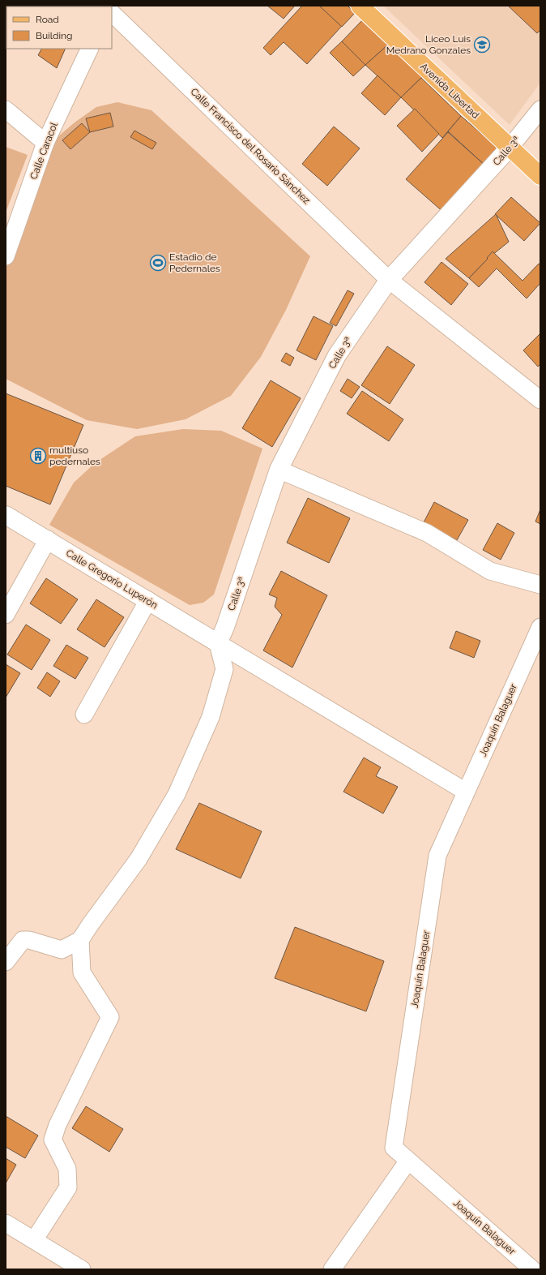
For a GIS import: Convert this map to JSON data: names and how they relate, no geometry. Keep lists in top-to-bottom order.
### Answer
{
  "streets": {
    "main road": ["Avenida Libertad"],
    "street": [
      "Calle Francisco del Rosario Sánchez",
      "Calle Caracol",
      "Calle 3ª",
      "Calle Gregorio Luperón",
      "Joaquín Balaguer"
    ]
  },
  "crossings": [
    ["Avenida Libertad", "Calle 3ª"],
    ["Calle Francisco del Rosario Sánchez", "Calle 3ª"],
    ["Calle 3ª", "Calle Gregorio Luperón"]
  ],
  "places": {
    "school or university": ["Liceo Luis Medrano Gonzales"],
    "sports": ["Estadio de Pedernales"],
    "building": ["multiuso pedernales"]
  },
  "legend": ["Road", "Building"]
}
